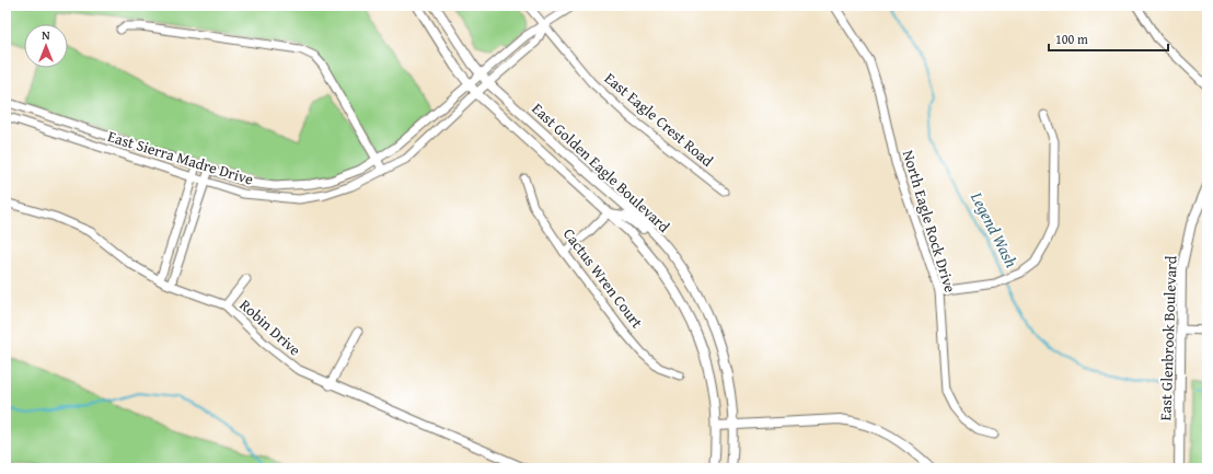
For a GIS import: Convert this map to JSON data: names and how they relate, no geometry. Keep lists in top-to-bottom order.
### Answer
{
  "streets": {
    "street": [
      "East Eagle Crest Road",
      "East Sierra Madre Drive",
      "East Golden Eagle Boulevard",
      "North Eagle Rock Drive",
      "Cactus Wren Court",
      "Robin Drive",
      "East Glenbrook Boulevard"
    ]
  },
  "crossings": [
    ["East Eagle Crest Road", "East Sierra Madre Drive"],
    ["East Sierra Madre Drive", "East Golden Eagle Boulevard"]
  ],
  "water": ["Legend Wash"],
  "scale_bar": "100 m",
  "north": "top"
}
